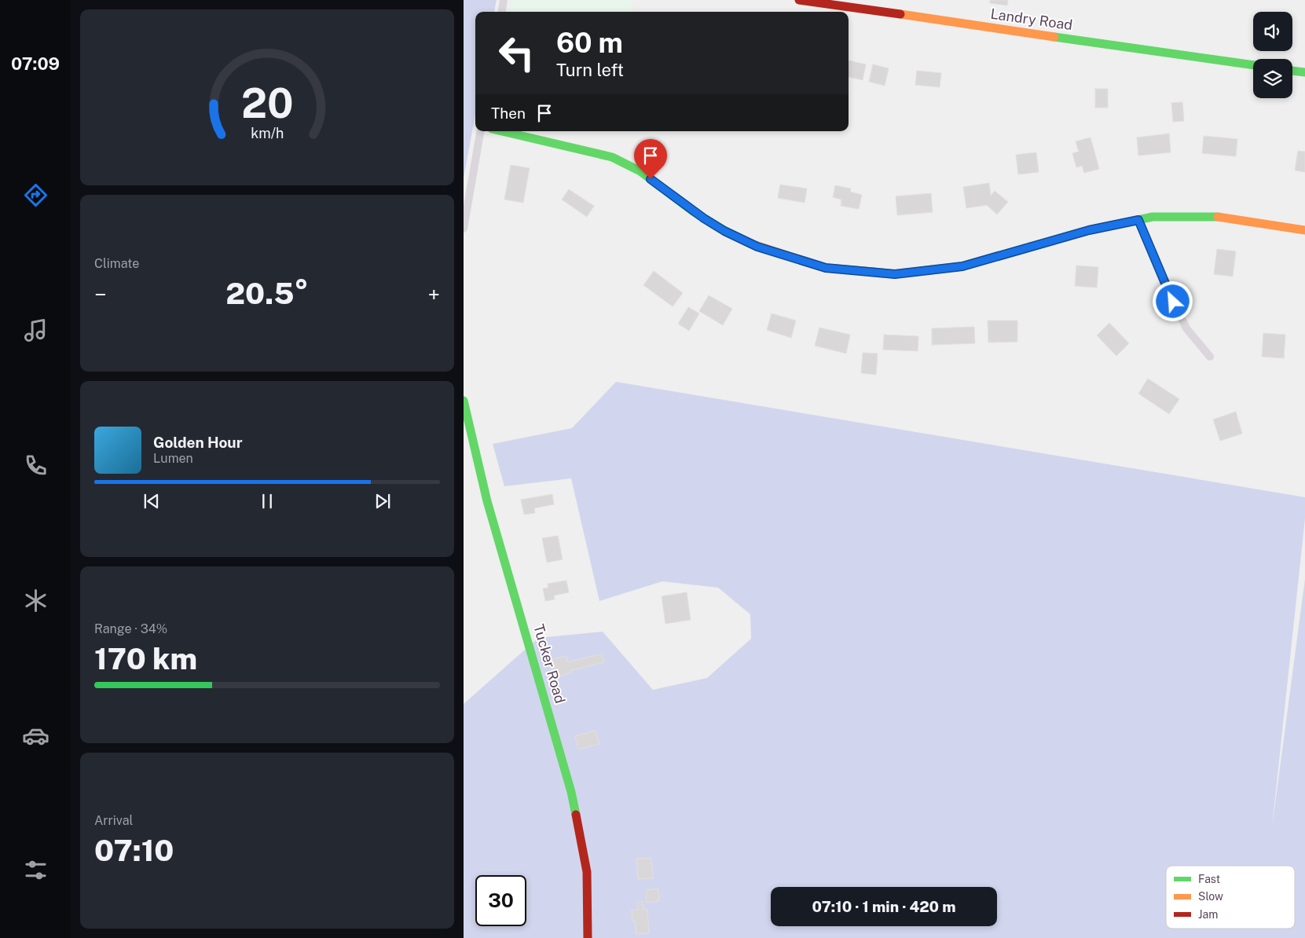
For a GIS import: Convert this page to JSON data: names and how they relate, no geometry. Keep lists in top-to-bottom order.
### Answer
{
  "streets": {
    "street": ["Landry Road", "Tucker Road"]
  },
  "legend": ["Fast", "Slow", "Jam"],
  "page": {
    "tabs": "07:09",
    "turn": ["60 m", "Turn left"],
    "then": "Then",
    "tile": [
      "Climate",
      ["Range · 34%", "170 km"],
      ["Arrival", "07:10"]
    ],
    "heat": ["−", "20.5°", "+"],
    "song": ["Golden Hour", "Lumen"],
    "limit": "30",
    "trip": "07:10 · 1 min · 420 m",
    "gauge": ["20", "km/h"]
  }
}
